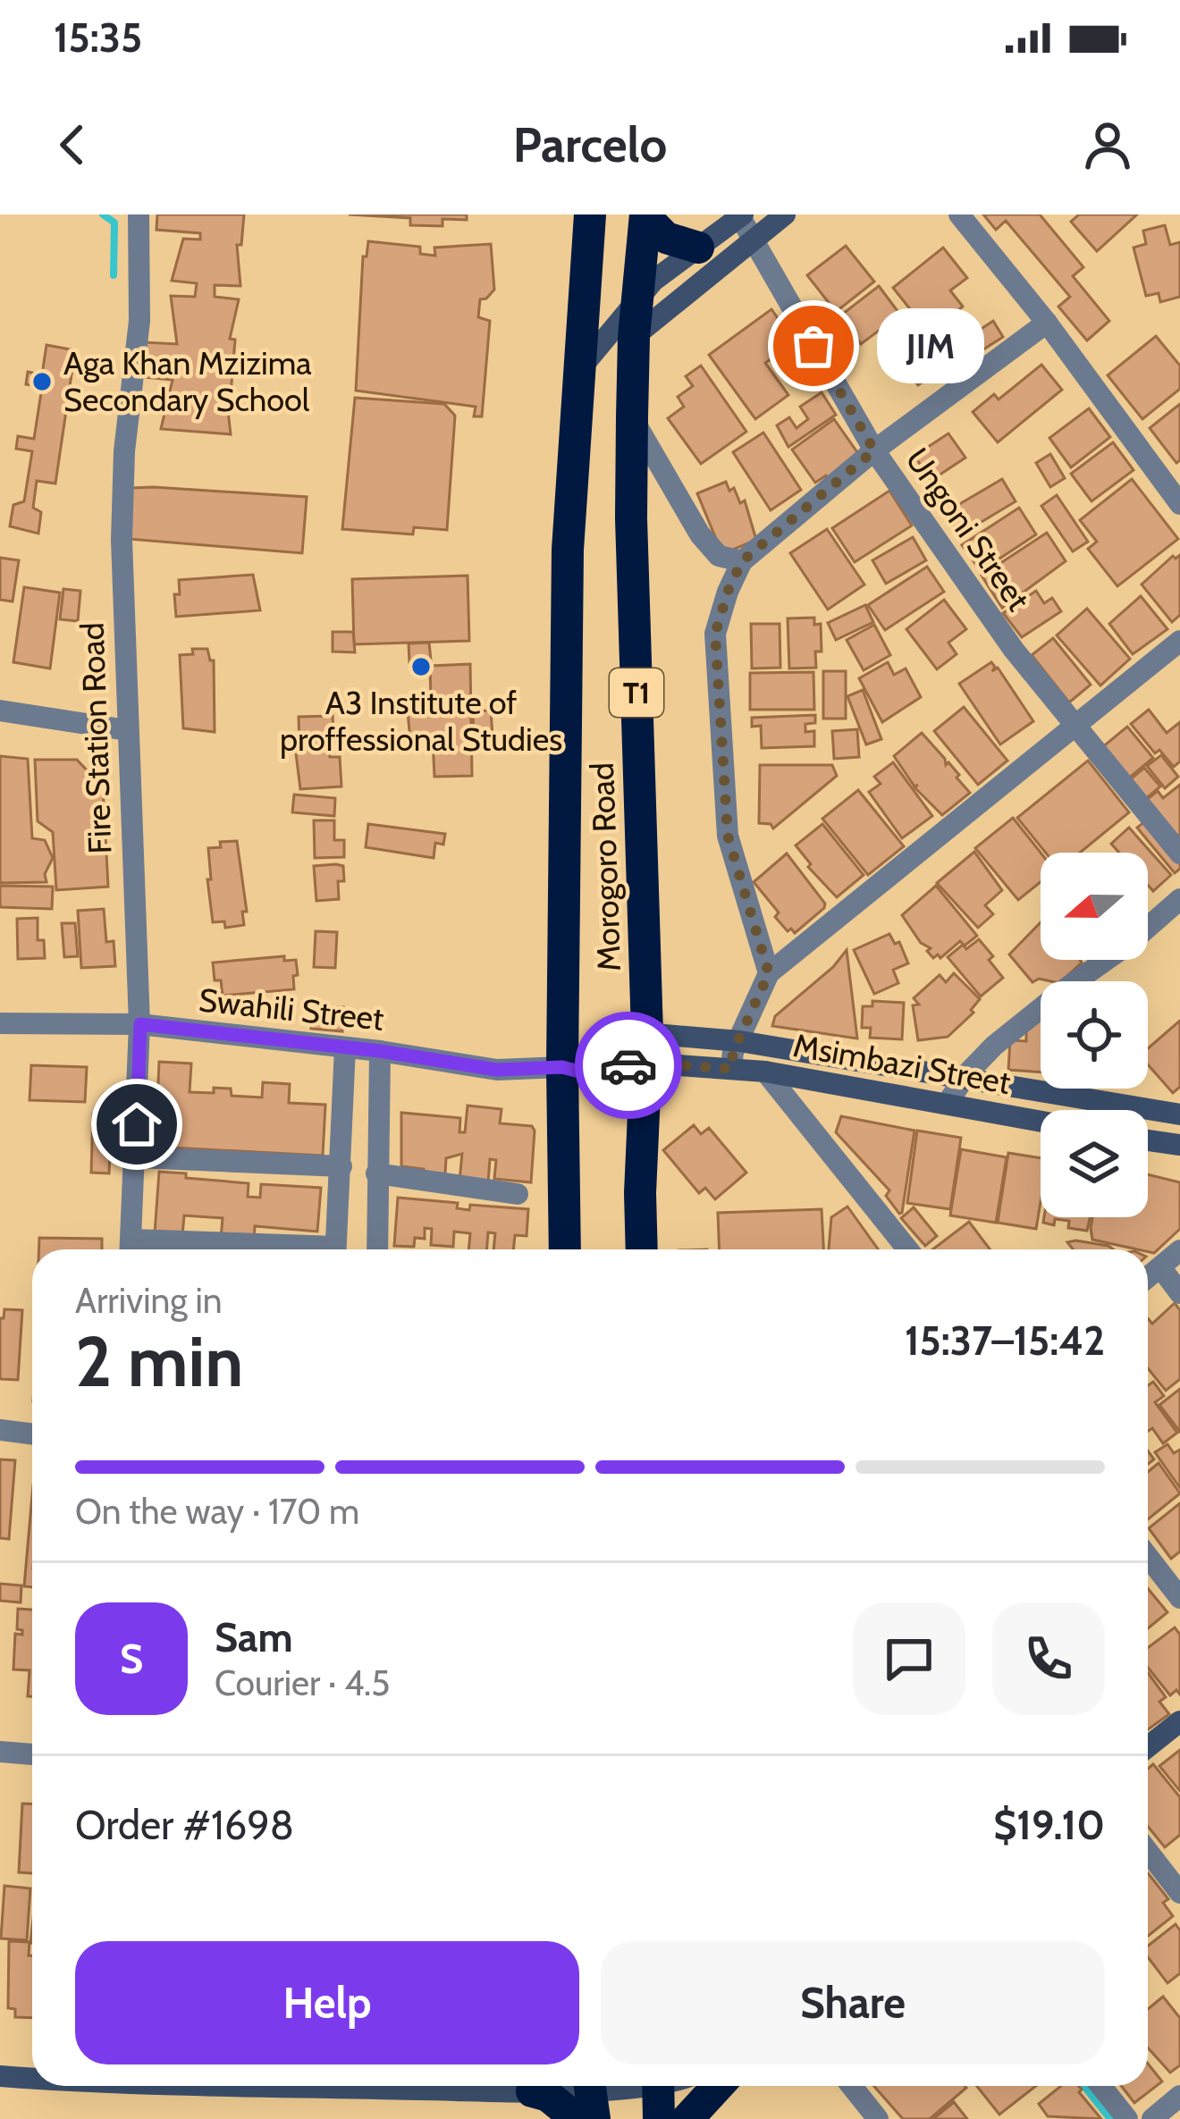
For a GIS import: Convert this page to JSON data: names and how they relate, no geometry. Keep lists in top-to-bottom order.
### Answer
{
  "streets": {
    "highway": ["T1", "Morogoro Road"],
    "street": [
      "Ungoni Street",
      "Fire Station Road",
      "Swahili Street",
      "Msimbazi Street"
    ]
  },
  "crossings": [
    ["Fire Station Road", "Swahili Street"],
    ["Morogoro Road", "Swahili Street"],
    ["Morogoro Road", "Msimbazi Street"]
  ],
  "places": ["JIM", "Aga Khan Mzizima Secondary School", "A3 Institute of proffessional Studies"],
  "north": "left",
  "page": {
    "status": "15:35",
    "header": "Parcelo",
    "bubble": "JIM",
    "heading": ["2 min", "Arriving in", "15:37–15:42"],
    "panel": [
      "Sam",
      "Courier · 4.5",
      "Order #1698",
      "$19.10"
    ],
    "bar": "On the way · 170 m",
    "round": "S",
    "buttons": ["Help", "Share"]
  }
}
